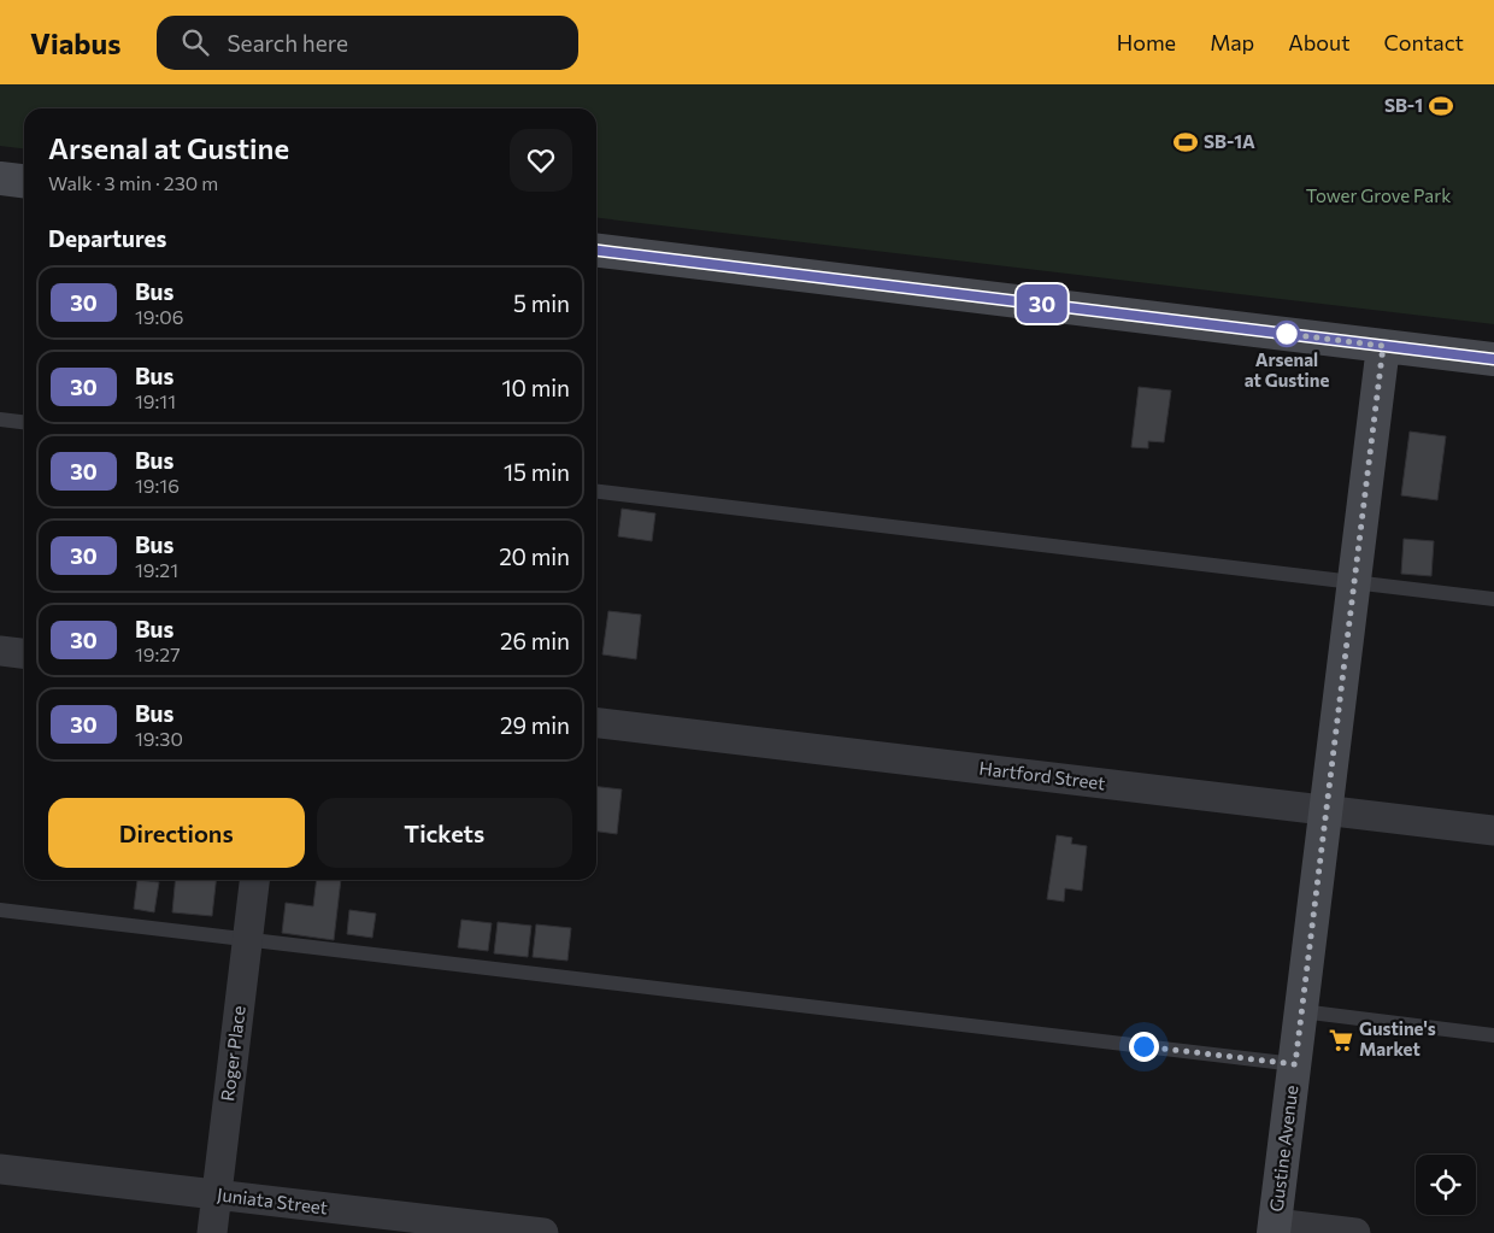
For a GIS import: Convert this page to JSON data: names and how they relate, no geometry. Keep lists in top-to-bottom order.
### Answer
{
  "streets": {
    "main road": ["Gustine Avenue"],
    "street": ["Hartford Street", "Roger Place", "Juniata Street"]
  },
  "crossings": [
    ["Hartford Street", "Gustine Avenue"],
    ["Roger Place", "Juniata Street"]
  ],
  "parks": ["Tower Grove Park"],
  "places": {
    "sports": ["SB-1", "SB-1A"],
    "other": ["Arsenal at Gustine"],
    "supermarket": ["Gustine's Market"]
  },
  "lines": ["bus line 30"],
  "page": {
    "header": "Viabus",
    "search": "Search here",
    "nav": [
      "Home",
      "Map",
      "About",
      "Contact"
    ],
    "on_map": "30",
    "heading": [
      ["Arsenal at Gustine", "Walk · 3 min · 230 m"],
      "Departures"
    ],
    "list": [
      {
        "mark": "30",
        "name": "Bus",
        "note": "19:06",
        "value": "5 min"
      },
      {
        "mark": "30",
        "name": "Bus",
        "note": "19:11",
        "value": "10 min"
      },
      {
        "mark": "30",
        "name": "Bus",
        "note": "19:16",
        "value": "15 min"
      },
      {
        "mark": "30",
        "name": "Bus",
        "note": "19:21",
        "value": "20 min"
      },
      {
        "mark": "30",
        "name": "Bus",
        "note": "19:27",
        "value": "26 min"
      },
      {
        "mark": "30",
        "name": "Bus",
        "note": "19:30",
        "value": "29 min"
      }
    ],
    "buttons": ["Directions", "Tickets"]
  }
}
